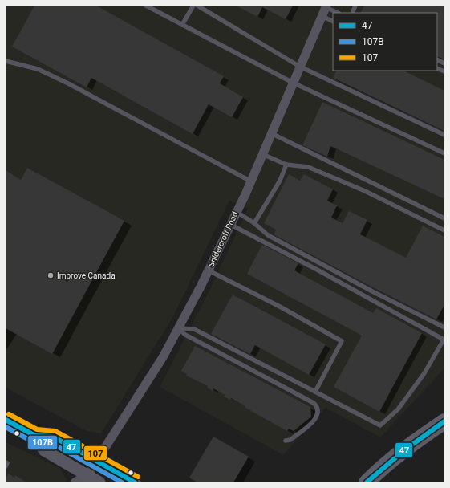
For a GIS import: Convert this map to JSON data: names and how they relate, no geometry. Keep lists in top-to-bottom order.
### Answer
{
  "streets": {
    "street": ["Snidercroft Road"]
  },
  "places": ["Improve Canada"],
  "lines": ["transit line 107", "transit line 47", "transit line 107B"],
  "legend": ["47", "107B", "107"]
}
